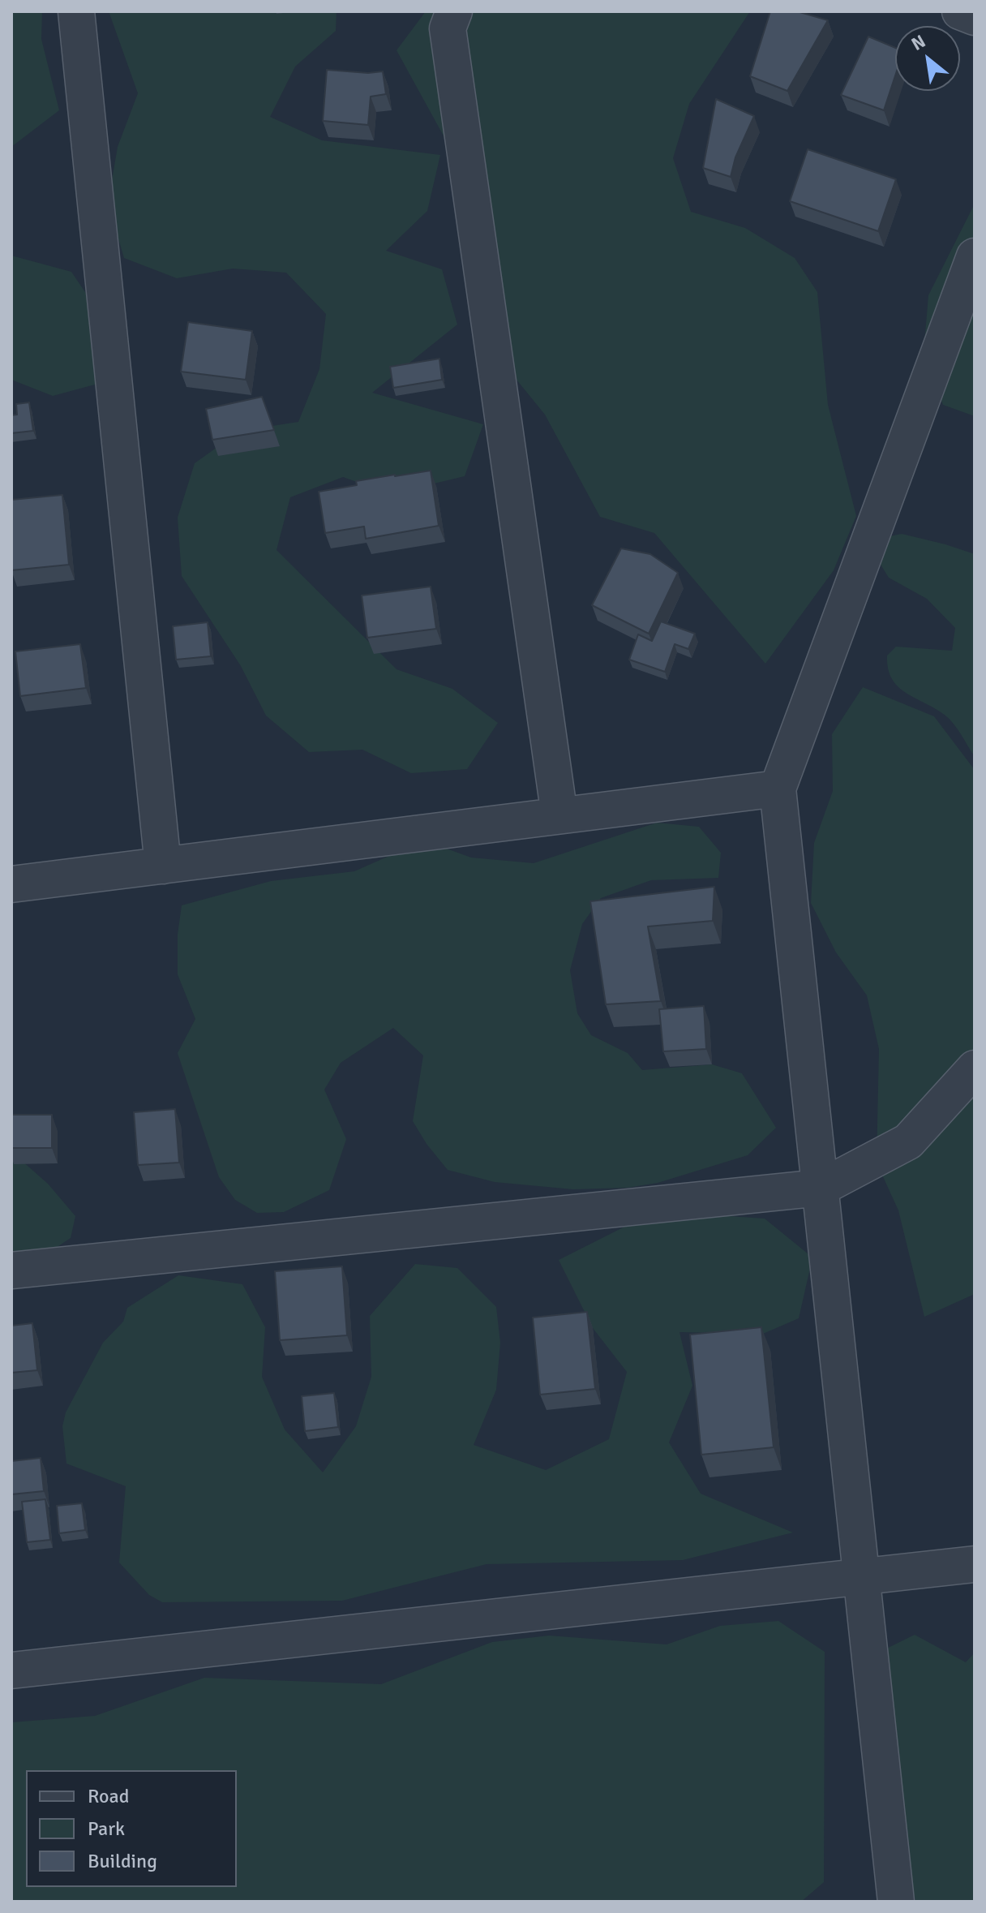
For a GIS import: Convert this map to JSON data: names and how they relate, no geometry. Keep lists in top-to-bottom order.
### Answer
{
  "legend": ["Road", "Park", "Building"],
  "north": "top left"
}
